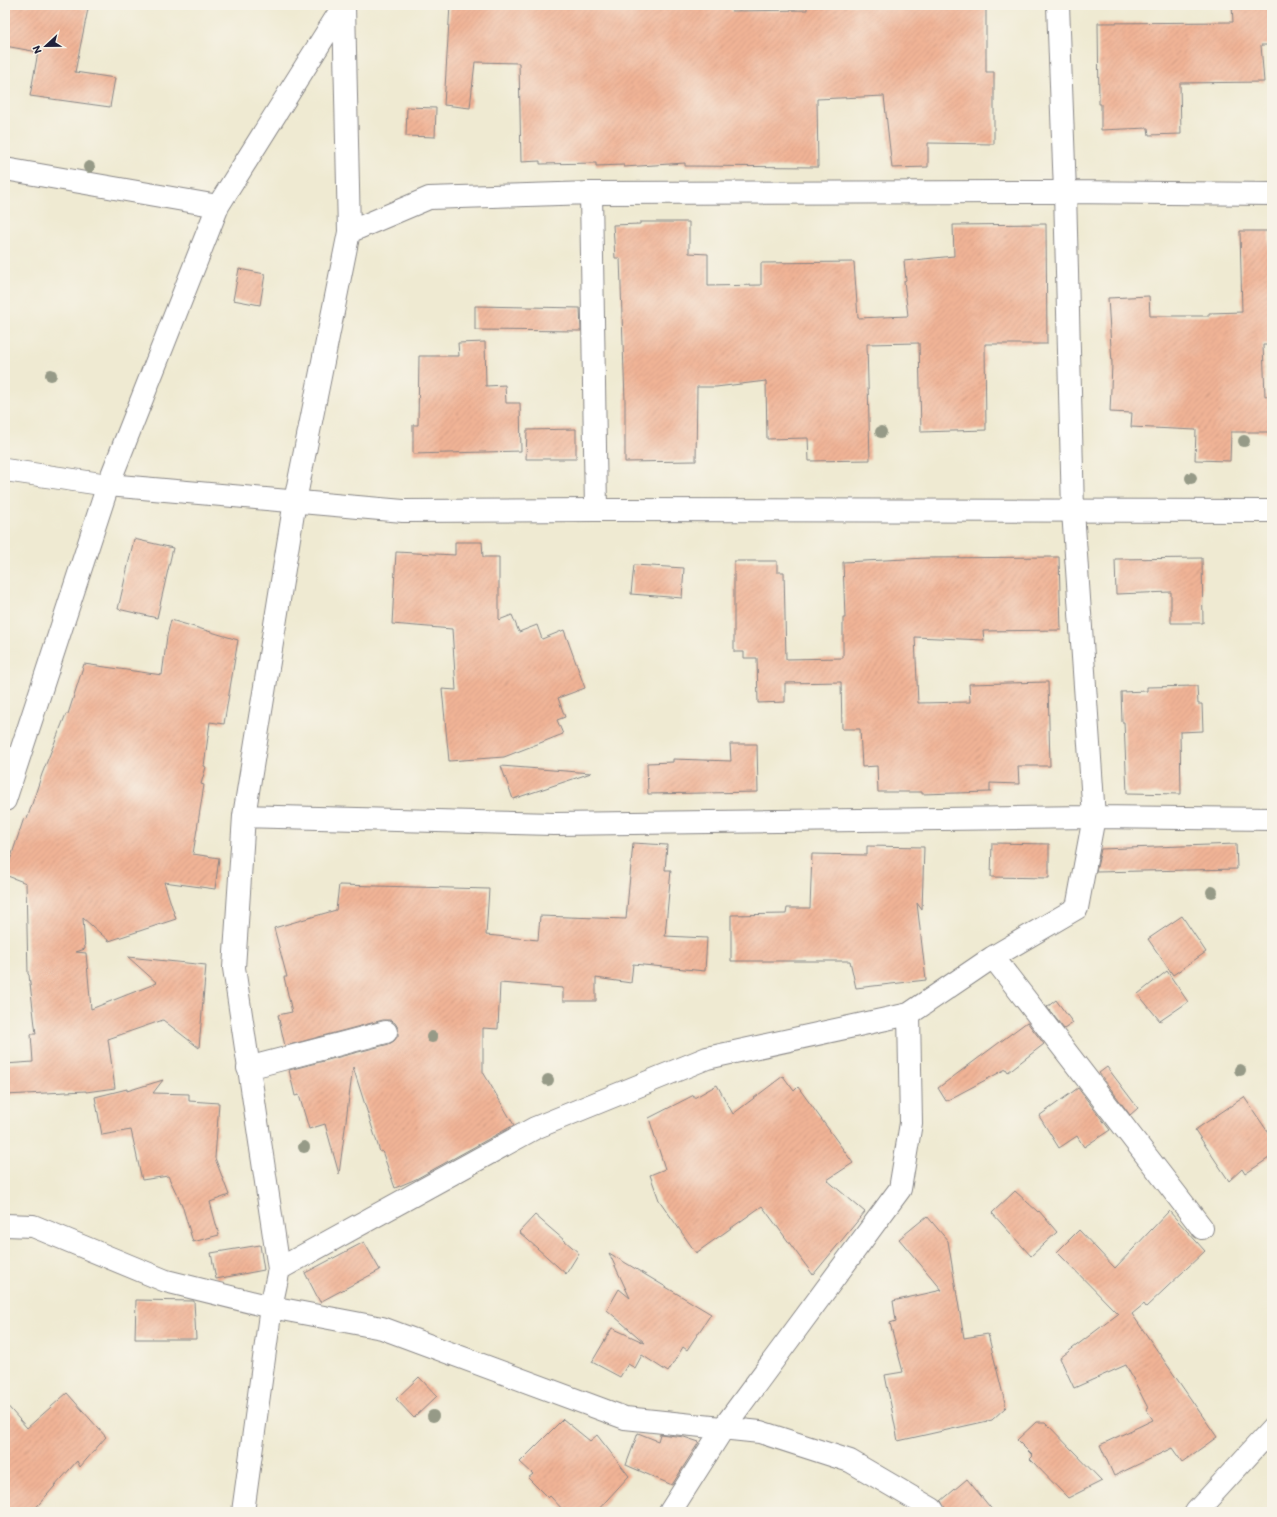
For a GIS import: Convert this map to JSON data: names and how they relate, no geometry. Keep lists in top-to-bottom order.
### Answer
{
  "north": "left"
}
